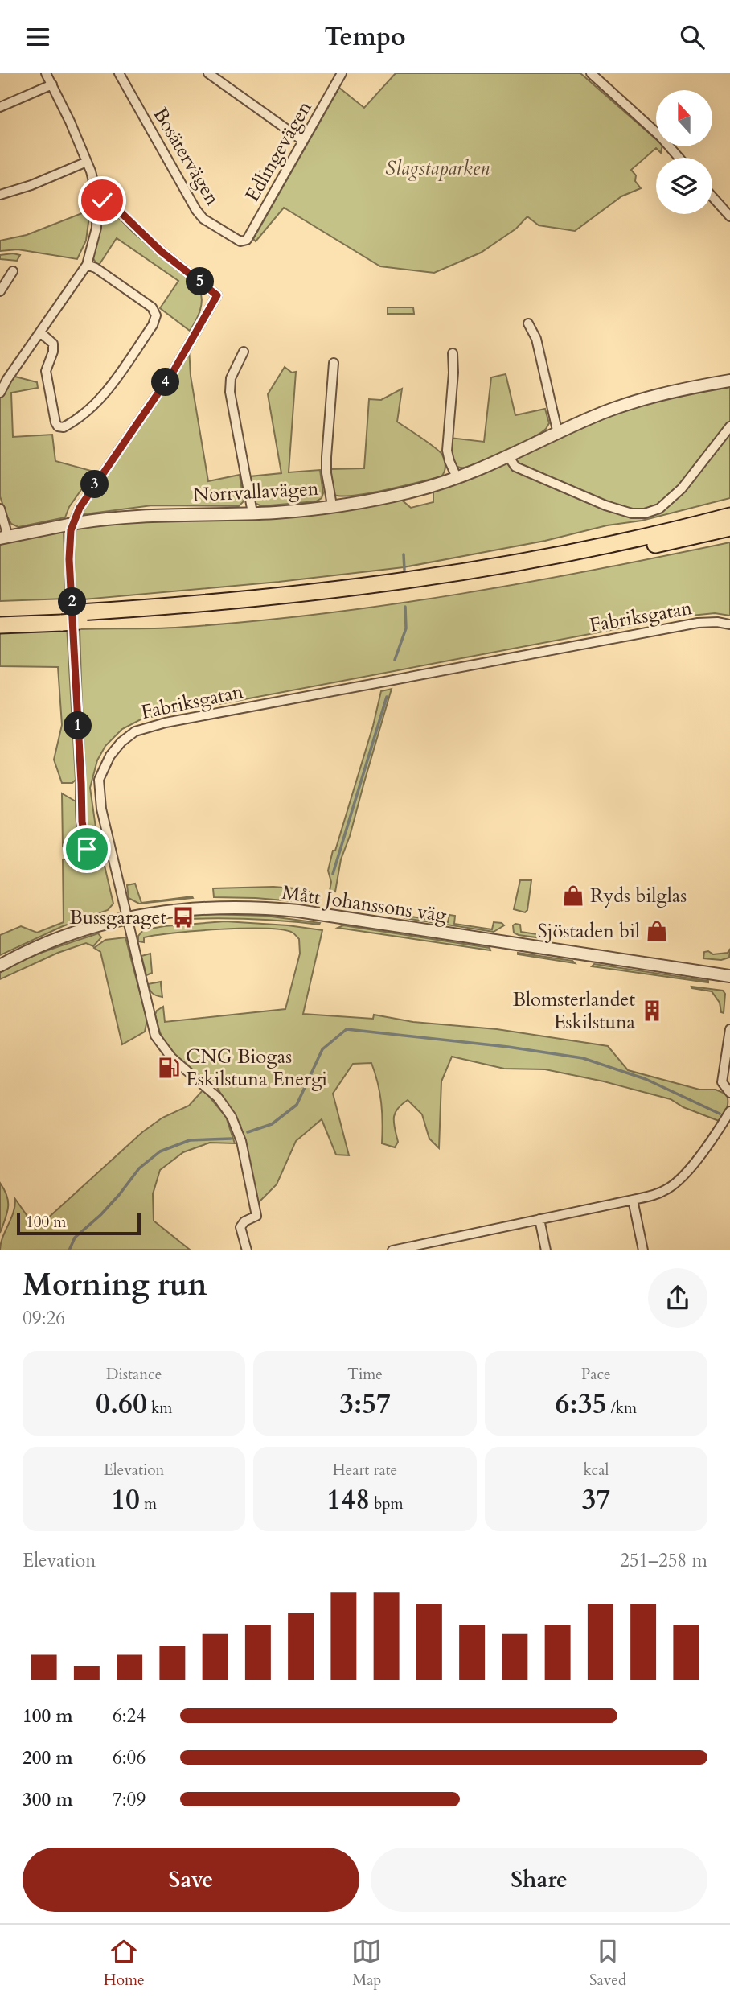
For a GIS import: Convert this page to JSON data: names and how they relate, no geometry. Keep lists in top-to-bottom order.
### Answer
{
  "streets": {
    "street": [
      "Edlingevägen",
      "Bosätervägen",
      "Norrvallavägen",
      "Fabriksgatan",
      "Mått Johanssons väg"
    ]
  },
  "crossings": [
    ["Edlingevägen", "Bosätervägen"],
    ["Fabriksgatan", "Mått Johanssons väg"]
  ],
  "parks": ["Slagstaparken"],
  "places": {
    "shop": ["Ryds bilglas", "Sjöstaden bil"],
    "bus stop": ["Bussgaraget"],
    "building": ["Blomsterlandet Eskilstuna"],
    "fuel station": ["CNG Biogas Eskilstuna Energi"]
  },
  "scale_bar": "100 m",
  "north": "top",
  "page": {
    "header": "Tempo",
    "pins": [
      "5",
      "4",
      "3",
      "2",
      "1"
    ],
    "scale": "100 m",
    "heading": ["Morning run", "09:26"],
    "stats": [
      ["Distance", "0.60 km"],
      ["Time", "3:57"],
      ["Pace", "6:35 /km"],
      ["Elevation", "10 m"],
      ["Heart rate", "148 bpm"],
      ["kcal", "37"]
    ],
    "chart": ["Elevation", "251–258 m"],
    "list": [
      {
        "name": "100 m",
        "note": "6:24"
      },
      {
        "name": "200 m",
        "note": "6:06"
      },
      {
        "name": "300 m",
        "note": "7:09"
      }
    ],
    "buttons": ["Save", "Share"],
    "tabs": ["Home", "Map", "Saved"]
  }
}
